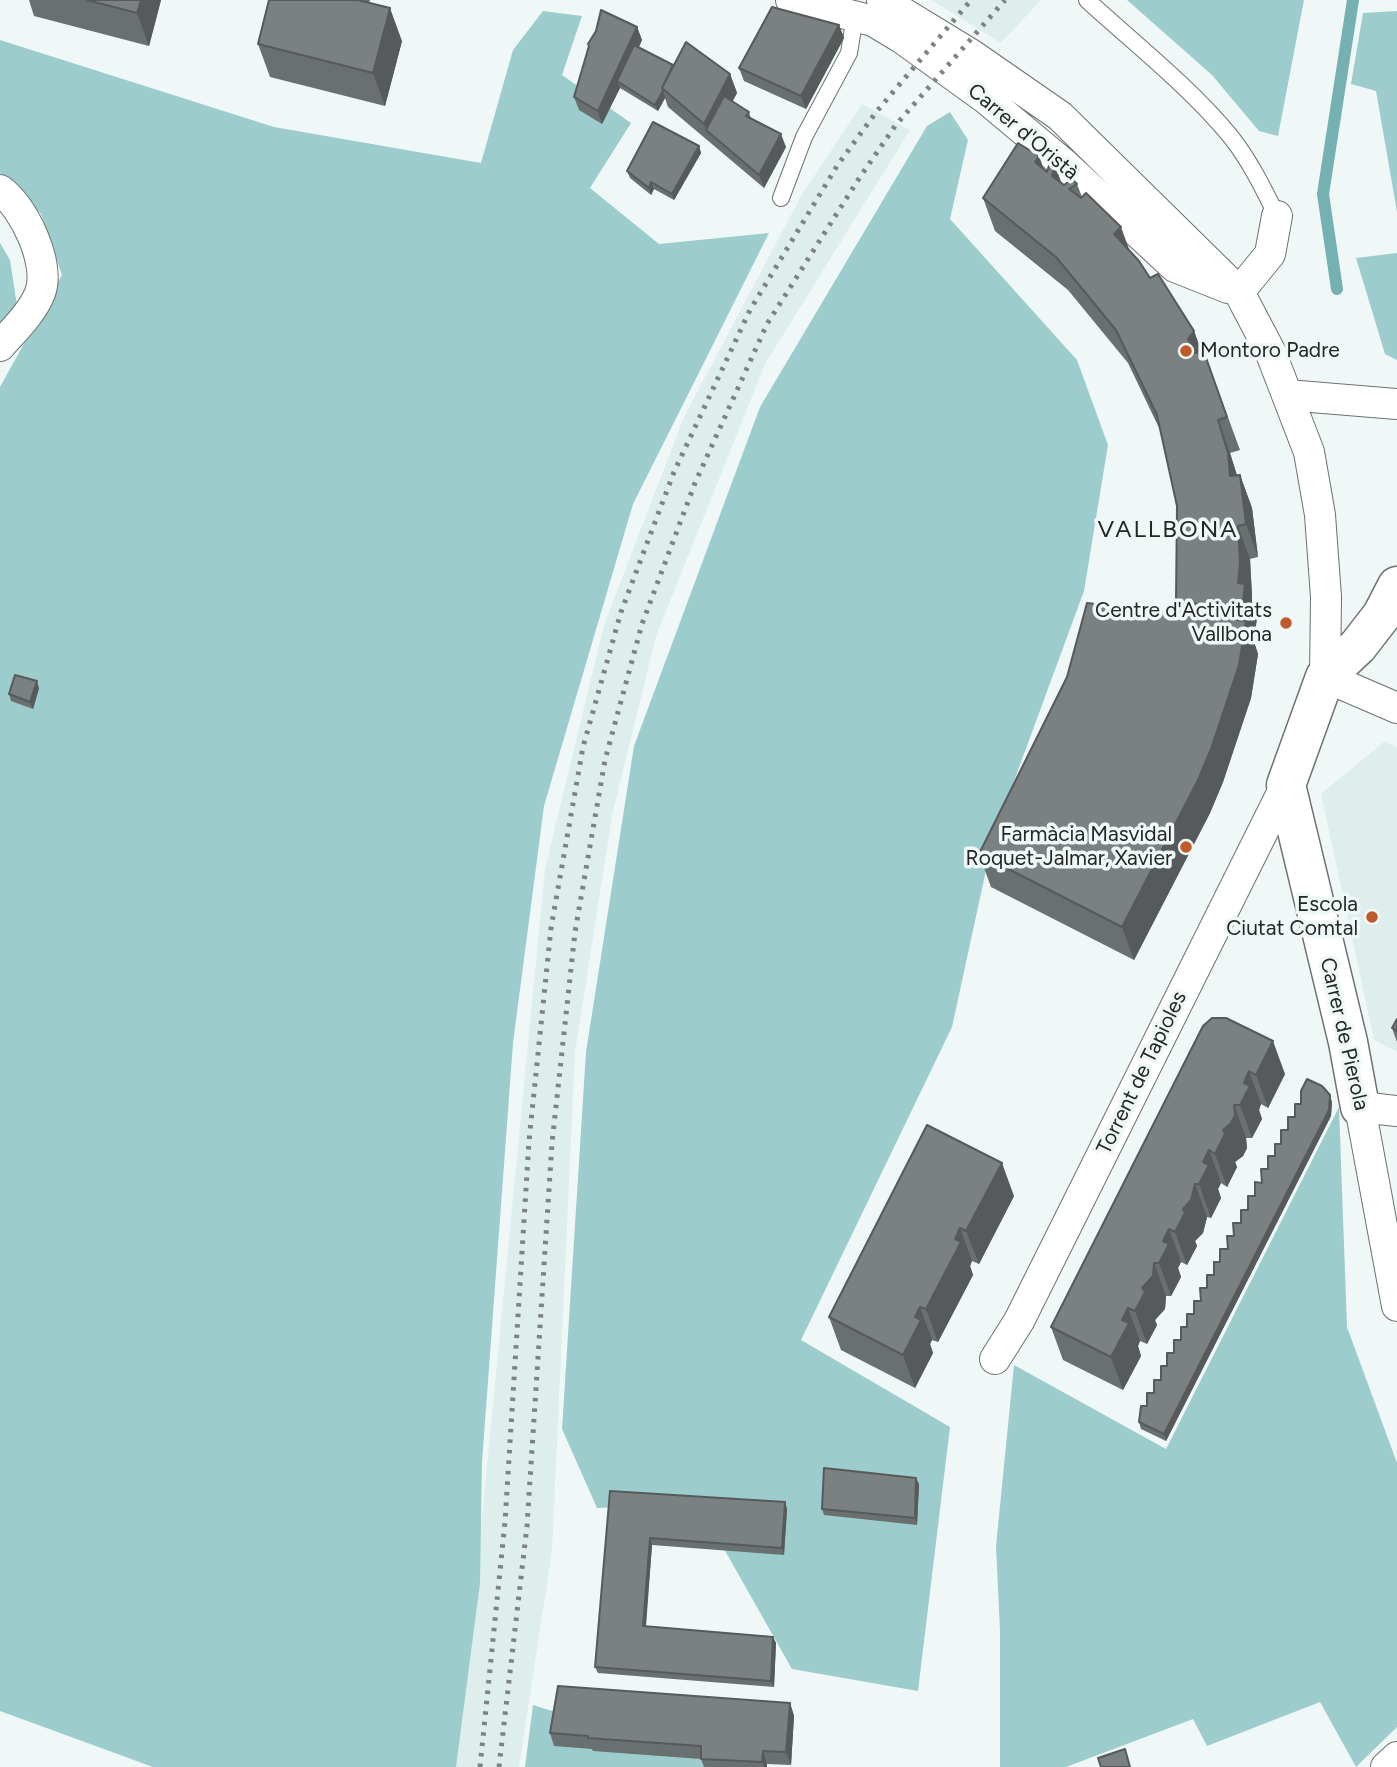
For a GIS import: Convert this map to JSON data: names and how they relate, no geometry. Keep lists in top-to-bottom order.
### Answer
{
  "streets": {
    "street": ["Carrer d'Oristà", "Carrer de Pierola", "Torrent de Tapioles"]
  },
  "crossings": [
    ["Carrer de Pierola", "Torrent de Tapioles"]
  ],
  "districts": ["VALLBONA"],
  "places": [
    "Montoro Padre",
    "Centre d'Activitats Vallbona",
    "Farmàcia Masvidal Roquet-Jalmar, Xavier",
    "Escola Ciutat Comtal"
  ]
}
